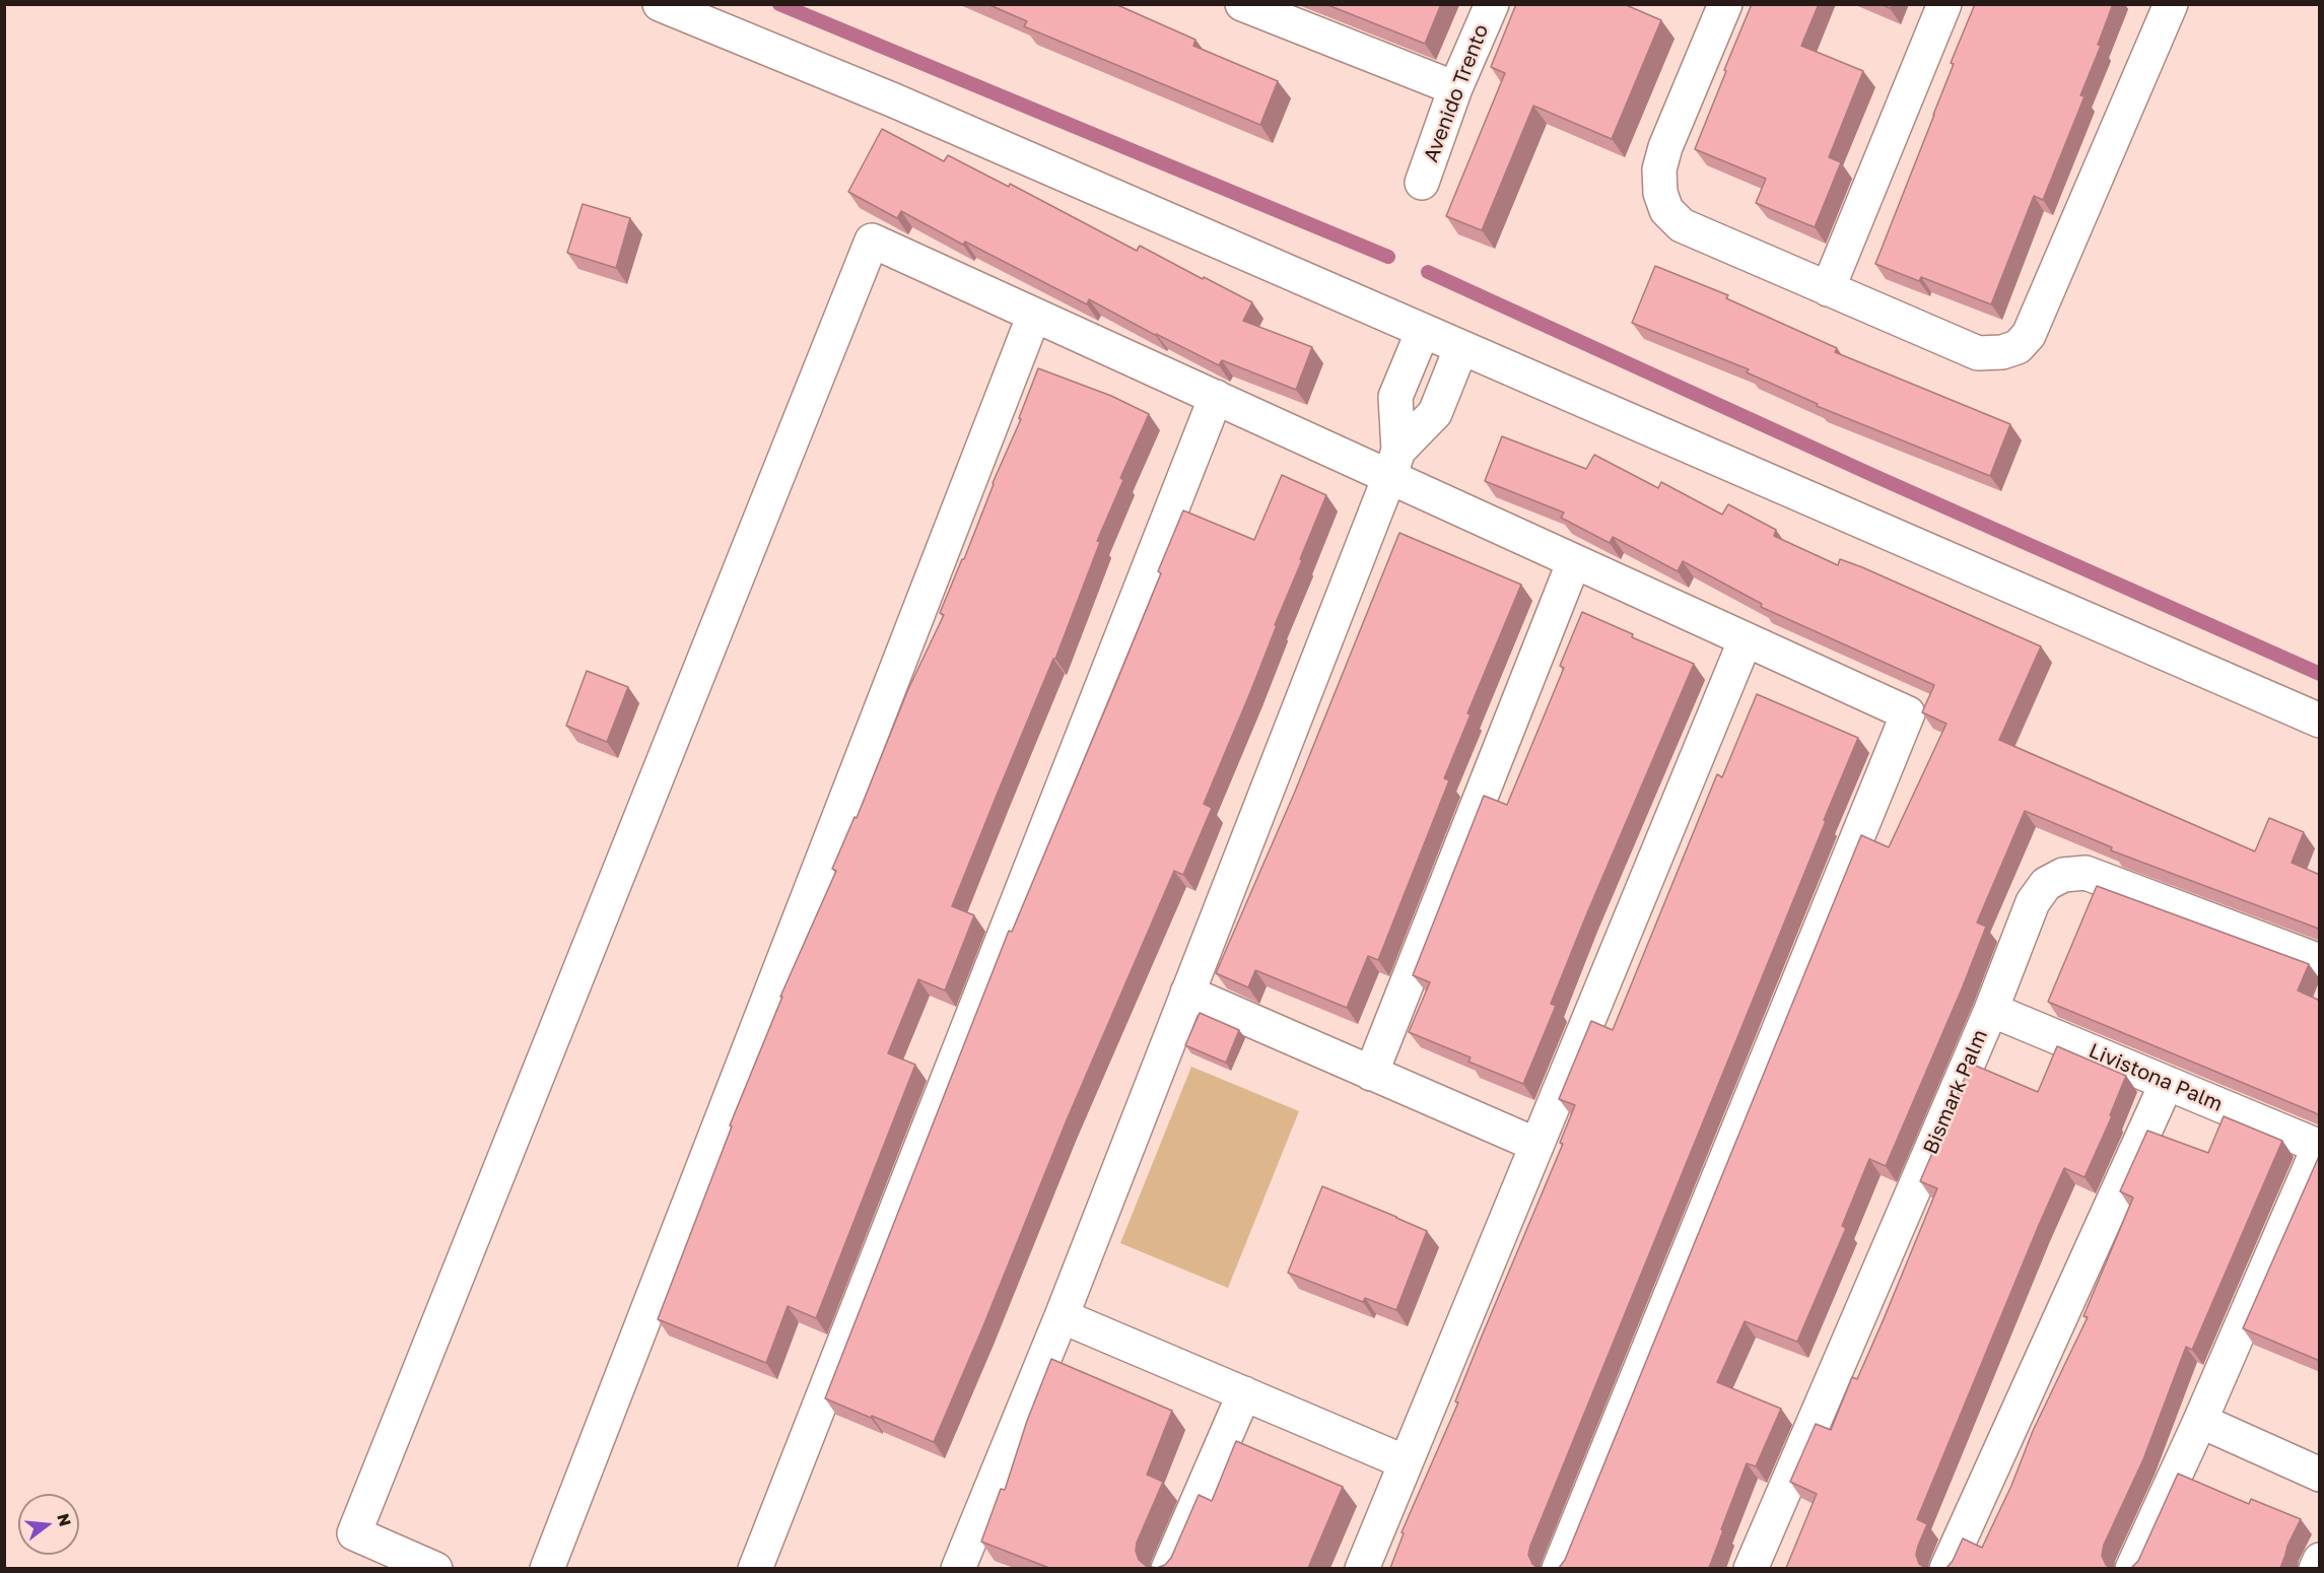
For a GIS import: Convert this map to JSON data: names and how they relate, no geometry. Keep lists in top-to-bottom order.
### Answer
{
  "streets": {
    "street": ["Avenido Trento", "Livistona Palm", "Bismark Palm"]
  },
  "crossings": [
    ["Livistona Palm", "Bismark Palm"]
  ],
  "north": "right"
}
